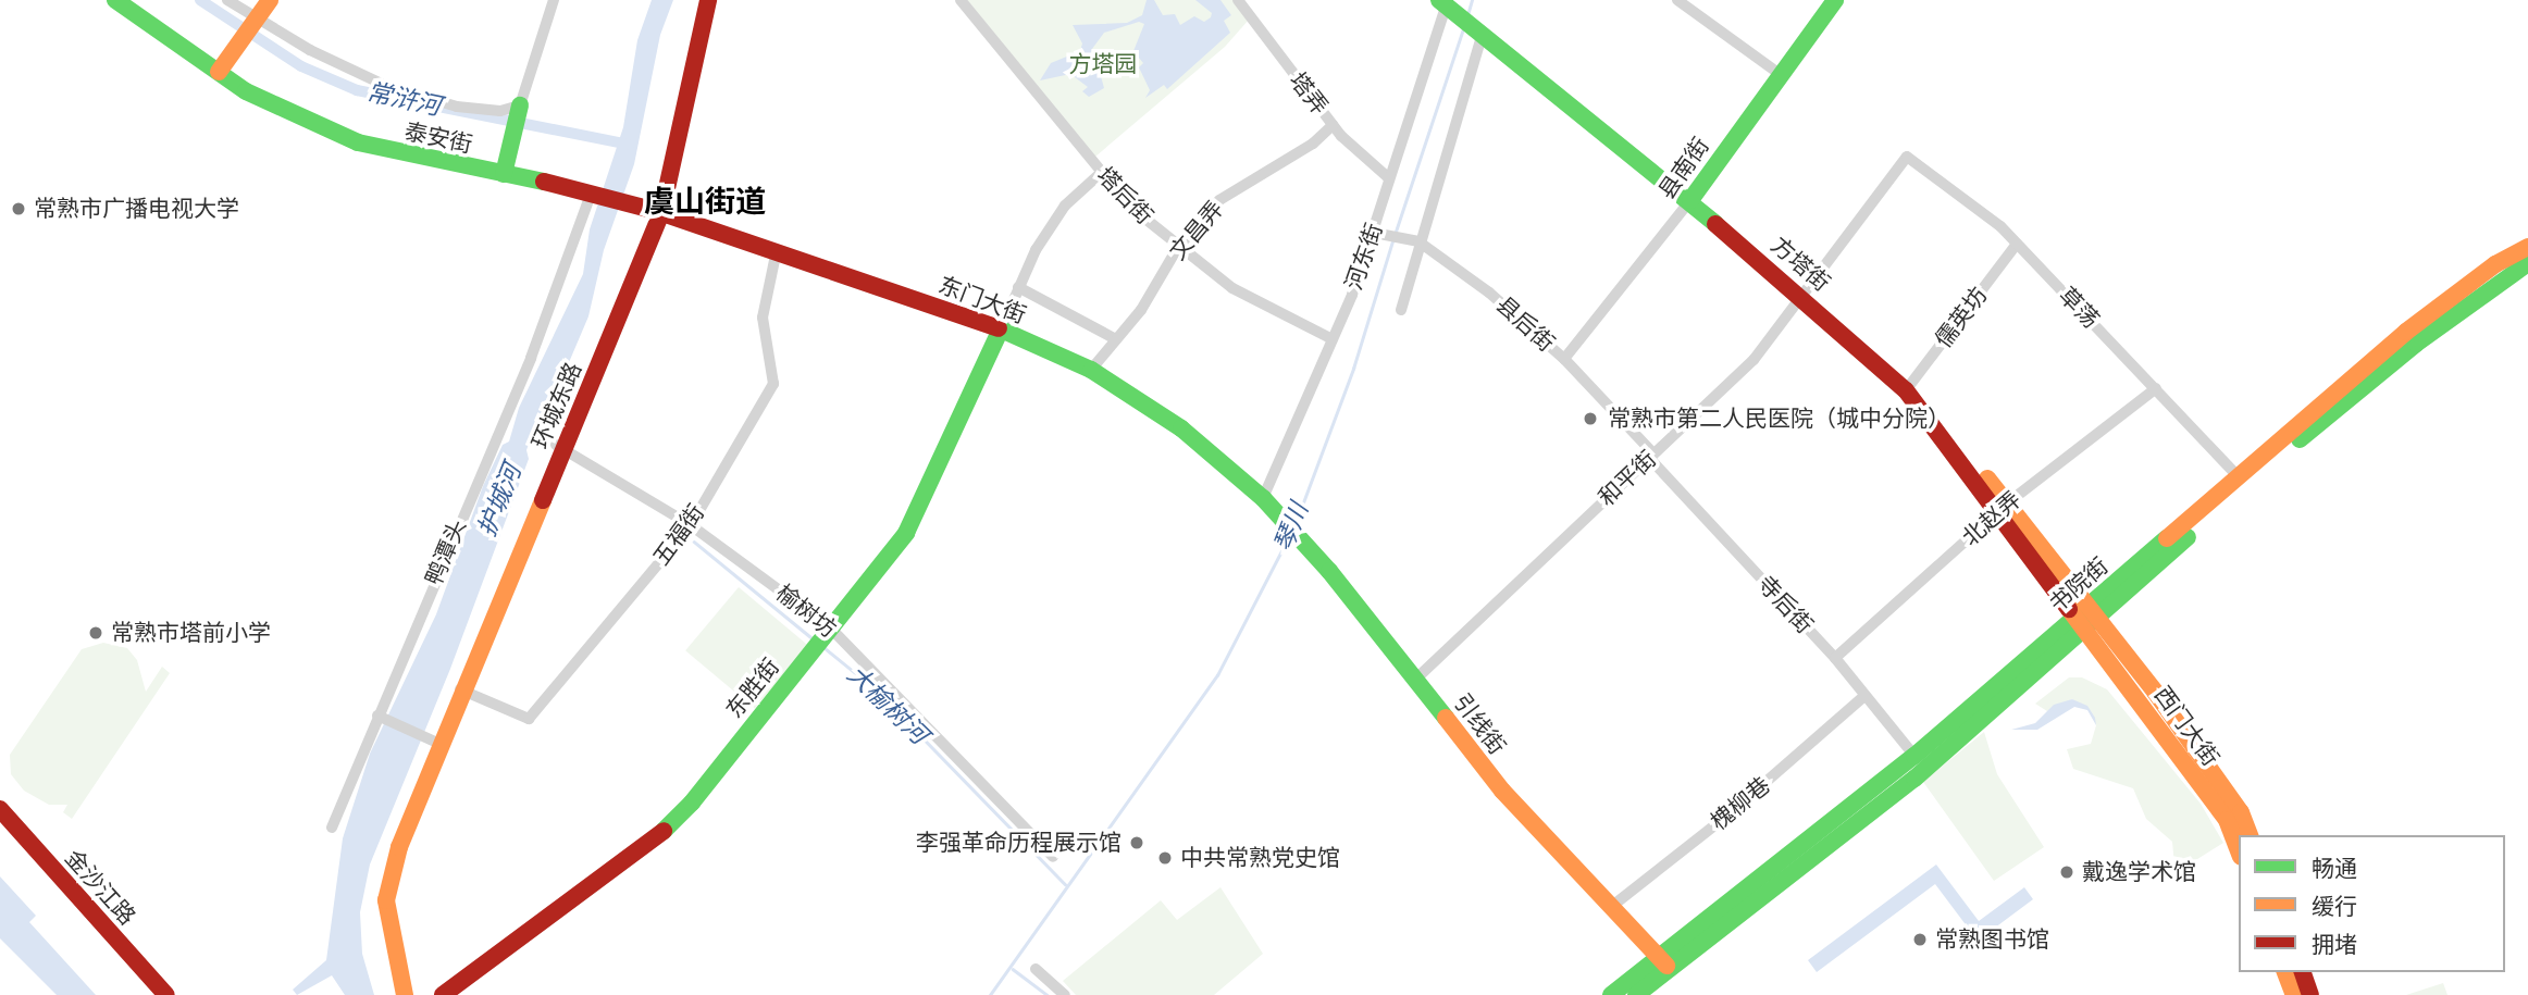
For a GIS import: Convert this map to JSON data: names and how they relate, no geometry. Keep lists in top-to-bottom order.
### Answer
{
  "streets": {
    "main road": [
      "泰安街",
      "县南街",
      "方塔街",
      "东门大街",
      "环城东路",
      "书院街",
      "东胜街",
      "引线街",
      "西门大街",
      "金沙江路"
    ],
    "street": [
      "塔弄",
      "塔后街",
      "文昌弄",
      "河东街",
      "草荡",
      "儒英坊",
      "县后街",
      "和平街",
      "北赵弄",
      "五福街",
      "鸭潭头",
      "寺后街",
      "榆树坊",
      "槐柳巷"
    ]
  },
  "crossings": [
    ["塔弄", "文昌弄"],
    ["塔弄", "河东街"],
    ["泰安街", "东门大街"],
    ["泰安街", "环城东路"],
    ["泰安街", "鸭潭头"],
    ["县南街", "方塔街"],
    ["县南街", "县后街"],
    ["塔后街", "文昌弄"],
    ["塔后街", "河东街"],
    ["文昌弄", "东门大街"],
    ["河东街", "方塔街"],
    ["河东街", "东门大街"],
    ["河东街", "县后街"],
    ["河东街", "引线街"],
    ["方塔街", "儒英坊"],
    ["方塔街", "和平街"],
    ["方塔街", "北赵弄"],
    ["方塔街", "书院街"],
    ["方塔街", "西门大街"],
    ["东门大街", "环城东路"],
    ["东门大街", "五福街"],
    ["东门大街", "东胜街"],
    ["东门大街", "引线街"],
    ["草荡", "儒英坊"],
    ["草荡", "和平街"],
    ["草荡", "北赵弄"],
    ["草荡", "书院街"],
    ["县后街", "和平街"],
    ["县后街", "寺后街"],
    ["环城东路", "五福街"],
    ["环城东路", "榆树坊"],
    ["和平街", "寺后街"],
    ["和平街", "引线街"],
    ["北赵弄", "寺后街"],
    ["五福街", "榆树坊"],
    ["书院街", "寺后街"],
    ["书院街", "引线街"],
    ["书院街", "西门大街"],
    ["寺后街", "槐柳巷"],
    ["榆树坊", "东胜街"],
    ["引线街", "槐柳巷"]
  ],
  "districts": ["虞山街道"],
  "water": [
    "常浒河",
    "护城河",
    "琴川",
    "大榆树河"
  ],
  "parks": ["方塔园"],
  "places": [
    "常熟市广播电视大学",
    "常熟市第二人民医院（城中分院）",
    "常熟市塔前小学",
    "李强革命历程展示馆",
    "中共常熟党史馆",
    "戴逸学术馆",
    "常熟图书馆"
  ],
  "legend": ["畅通", "缓行", "拥堵"]
}
